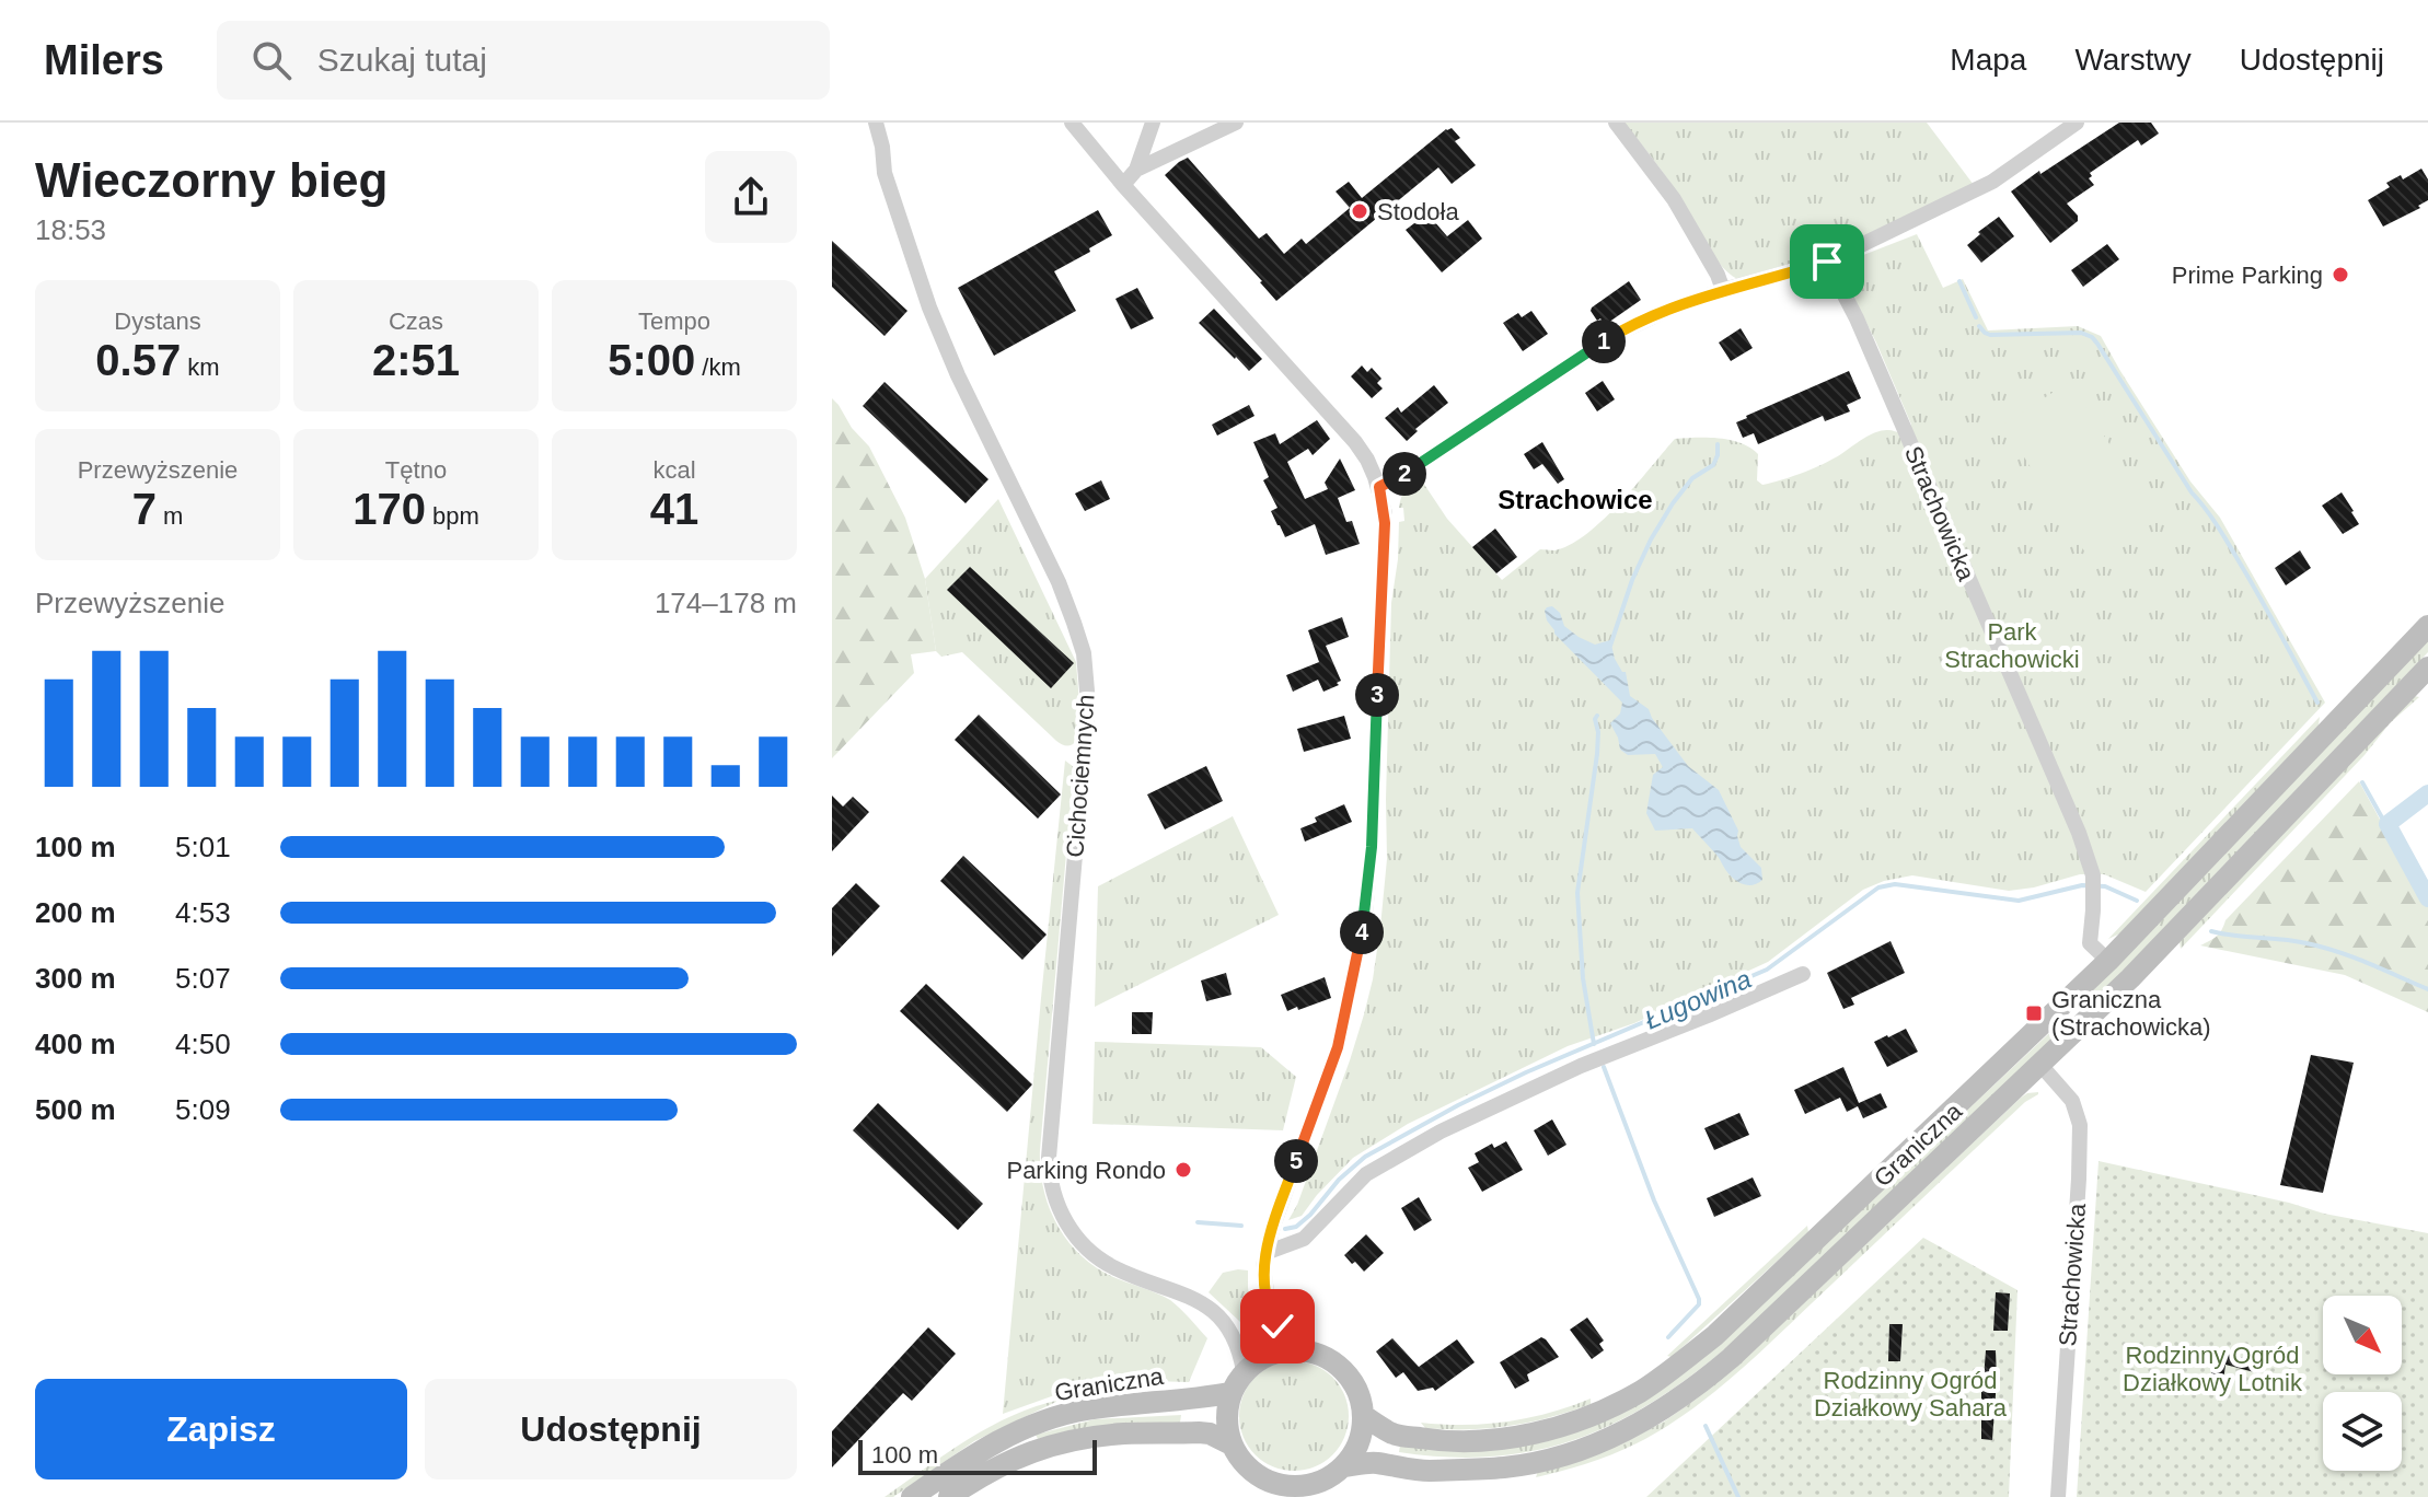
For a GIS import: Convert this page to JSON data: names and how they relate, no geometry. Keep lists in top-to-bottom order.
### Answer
{
  "streets": {
    "main road": ["Graniczna"],
    "street": ["Strachowicka", "Cichociemnych"]
  },
  "crossings": [
    ["Strachowicka", "Graniczna"],
    ["Cichociemnych", "Graniczna"]
  ],
  "districts": ["Strachowice"],
  "water": ["Ługowina"],
  "parks": ["Park Strachowicki", "Rodzinny Ogród Działkowy Lotnik", "Rodzinny Ogród Działkowy Sahara"],
  "places": {
    "other": ["Stodoła", "Prime Parking", "Parking Rondo"],
    "transit": ["Graniczna (Strachowicka)"]
  },
  "scale_bar": "100 m",
  "north": "bottom right",
  "page": {
    "header": "Milers",
    "search": "Szukaj tutaj",
    "nav": ["Mapa", "Warstwy", "Udostępnij"],
    "heading": ["Wieczorny bieg", "18:53"],
    "stats": [
      ["Dystans", "0.57 km"],
      ["Czas", "2:51"],
      ["Tempo", "5:00 /km"],
      ["Przewyższenie", "7 m"],
      ["Tętno", "170 bpm"],
      ["kcal", "41"]
    ],
    "pins": [
      "1",
      "2",
      "3",
      "4",
      "5"
    ],
    "chart": ["Przewyższenie", "174–178 m"],
    "list": [
      {
        "name": "100 m",
        "note": "5:01"
      },
      {
        "name": "200 m",
        "note": "4:53"
      },
      {
        "name": "300 m",
        "note": "5:07"
      },
      {
        "name": "400 m",
        "note": "4:50"
      },
      {
        "name": "500 m",
        "note": "5:09"
      }
    ],
    "buttons": ["Zapisz", "Udostępnij"],
    "scale": "100 m"
  }
}
